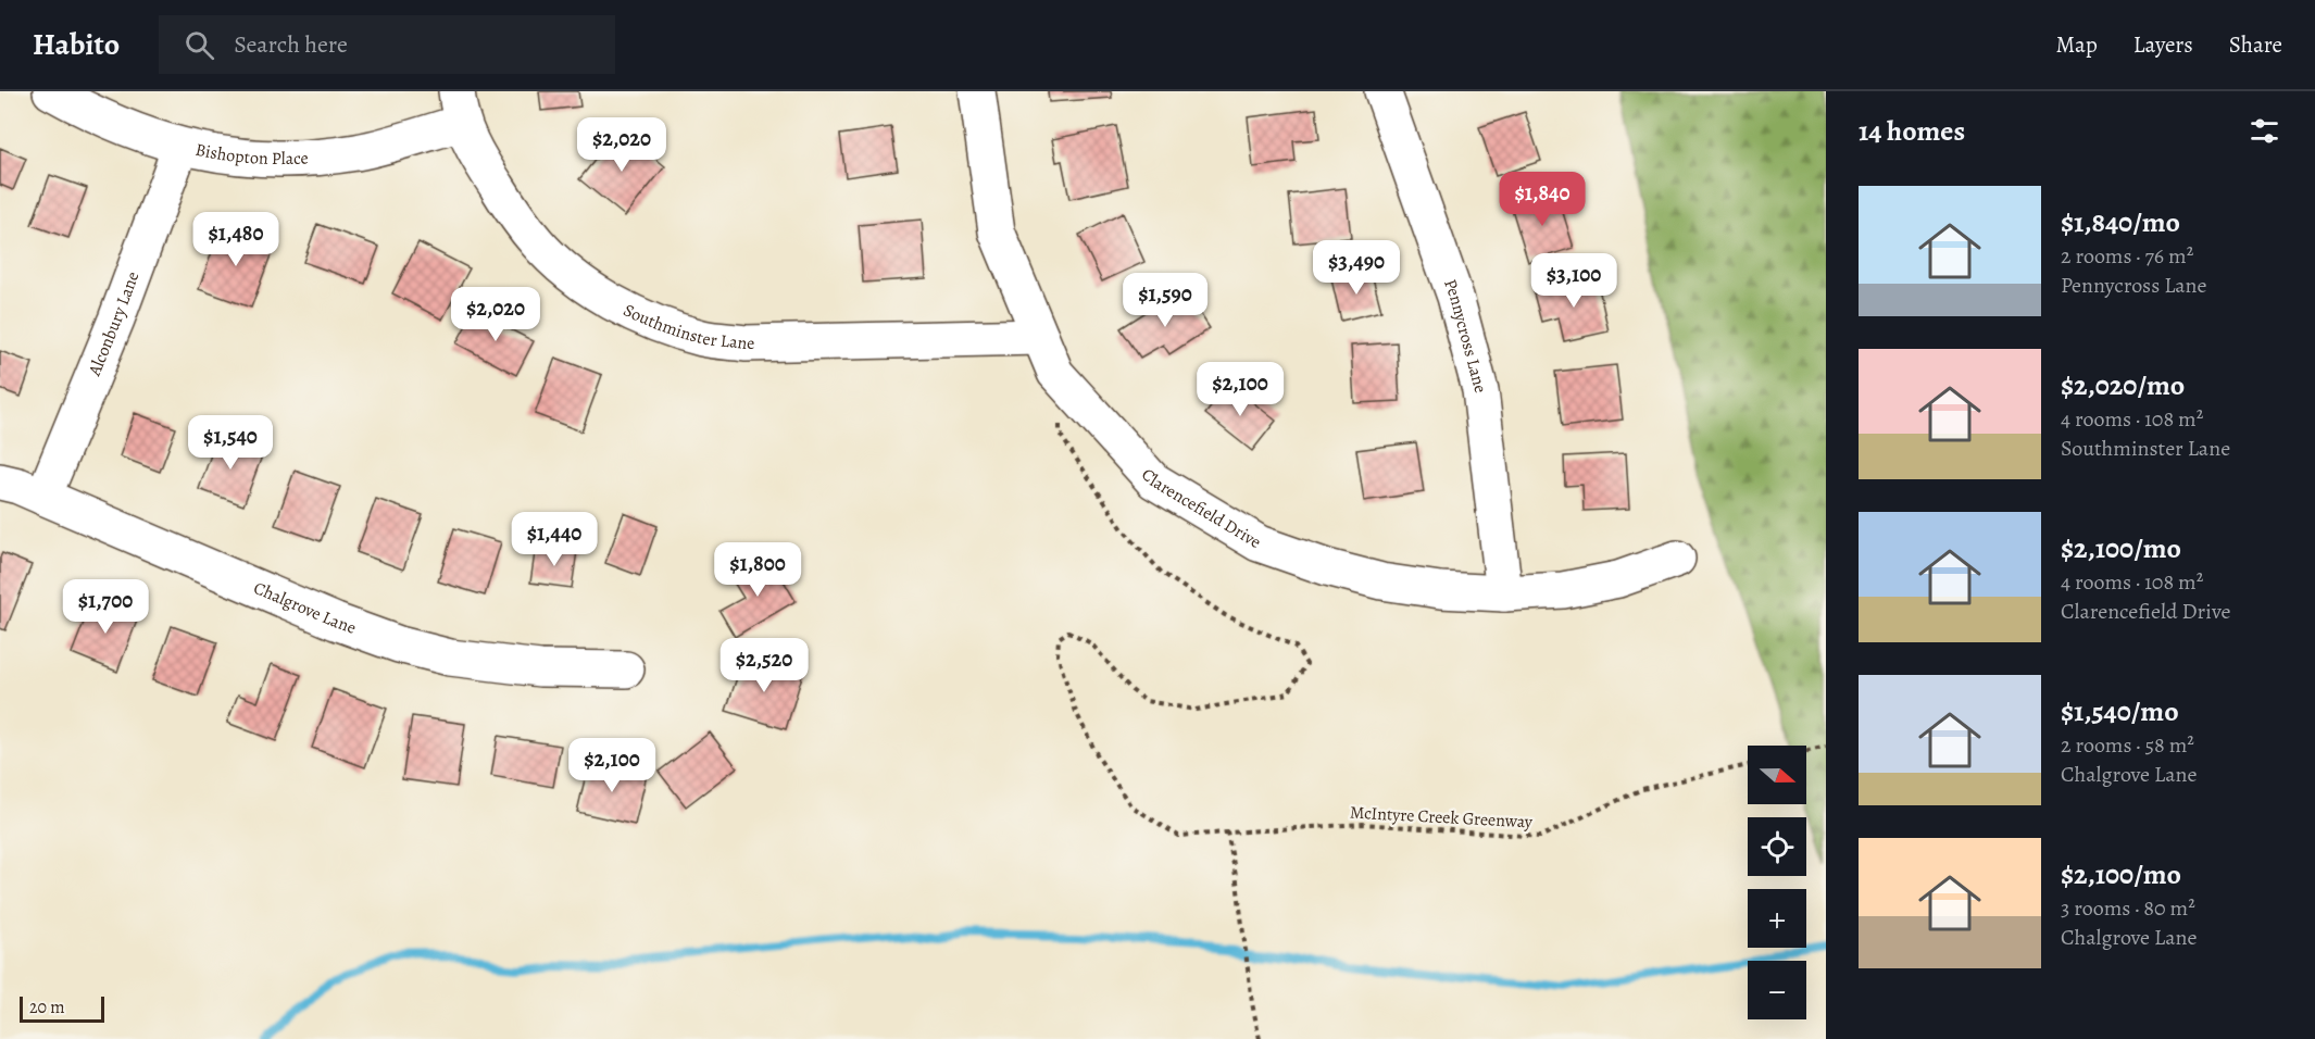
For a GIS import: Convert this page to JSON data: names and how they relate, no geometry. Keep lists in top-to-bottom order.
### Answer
{
  "streets": {
    "street": [
      "Bishopton Place",
      "Alconbury Lane",
      "Southminster Lane",
      "Pennycross Lane",
      "Clarencefield Drive",
      "Chalgrove Lane"
    ],
    "path": ["McIntyre Creek Greenway"]
  },
  "crossings": [
    ["Bishopton Place", "Alconbury Lane"],
    ["Bishopton Place", "Southminster Lane"],
    ["Alconbury Lane", "Chalgrove Lane"],
    ["Southminster Lane", "Clarencefield Drive"],
    ["Pennycross Lane", "Clarencefield Drive"]
  ],
  "scale_bar": "20 m",
  "north": "right",
  "page": {
    "header": "Habito",
    "search": "Search here",
    "nav": ["Map", "Layers", "Share"],
    "heading": "14 homes",
    "price": [
      "$2,020",
      "$1,840",
      "$1,480",
      "$3,490",
      "$3,100",
      "$1,590",
      "$2,020",
      "$2,100",
      "$1,540",
      "$1,440",
      "$1,800",
      "$1,700",
      "$2,520",
      "$2,100"
    ],
    "list": [
      {
        "name": "$1,840/mo",
        "note": "2 rooms · 76 m² · Pennycross Lane"
      },
      {
        "name": "$2,020/mo",
        "note": "4 rooms · 108 m² · Southminster Lane"
      },
      {
        "name": "$2,100/mo",
        "note": "4 rooms · 108 m² · Clarencefield Drive"
      },
      {
        "name": "$1,540/mo",
        "note": "2 rooms · 58 m² · Chalgrove Lane"
      },
      {
        "name": "$2,100/mo",
        "note": "3 rooms · 80 m² · Chalgrove Lane"
      }
    ],
    "map_buttons": ["+", "−"],
    "scale": "20 m"
  }
}
